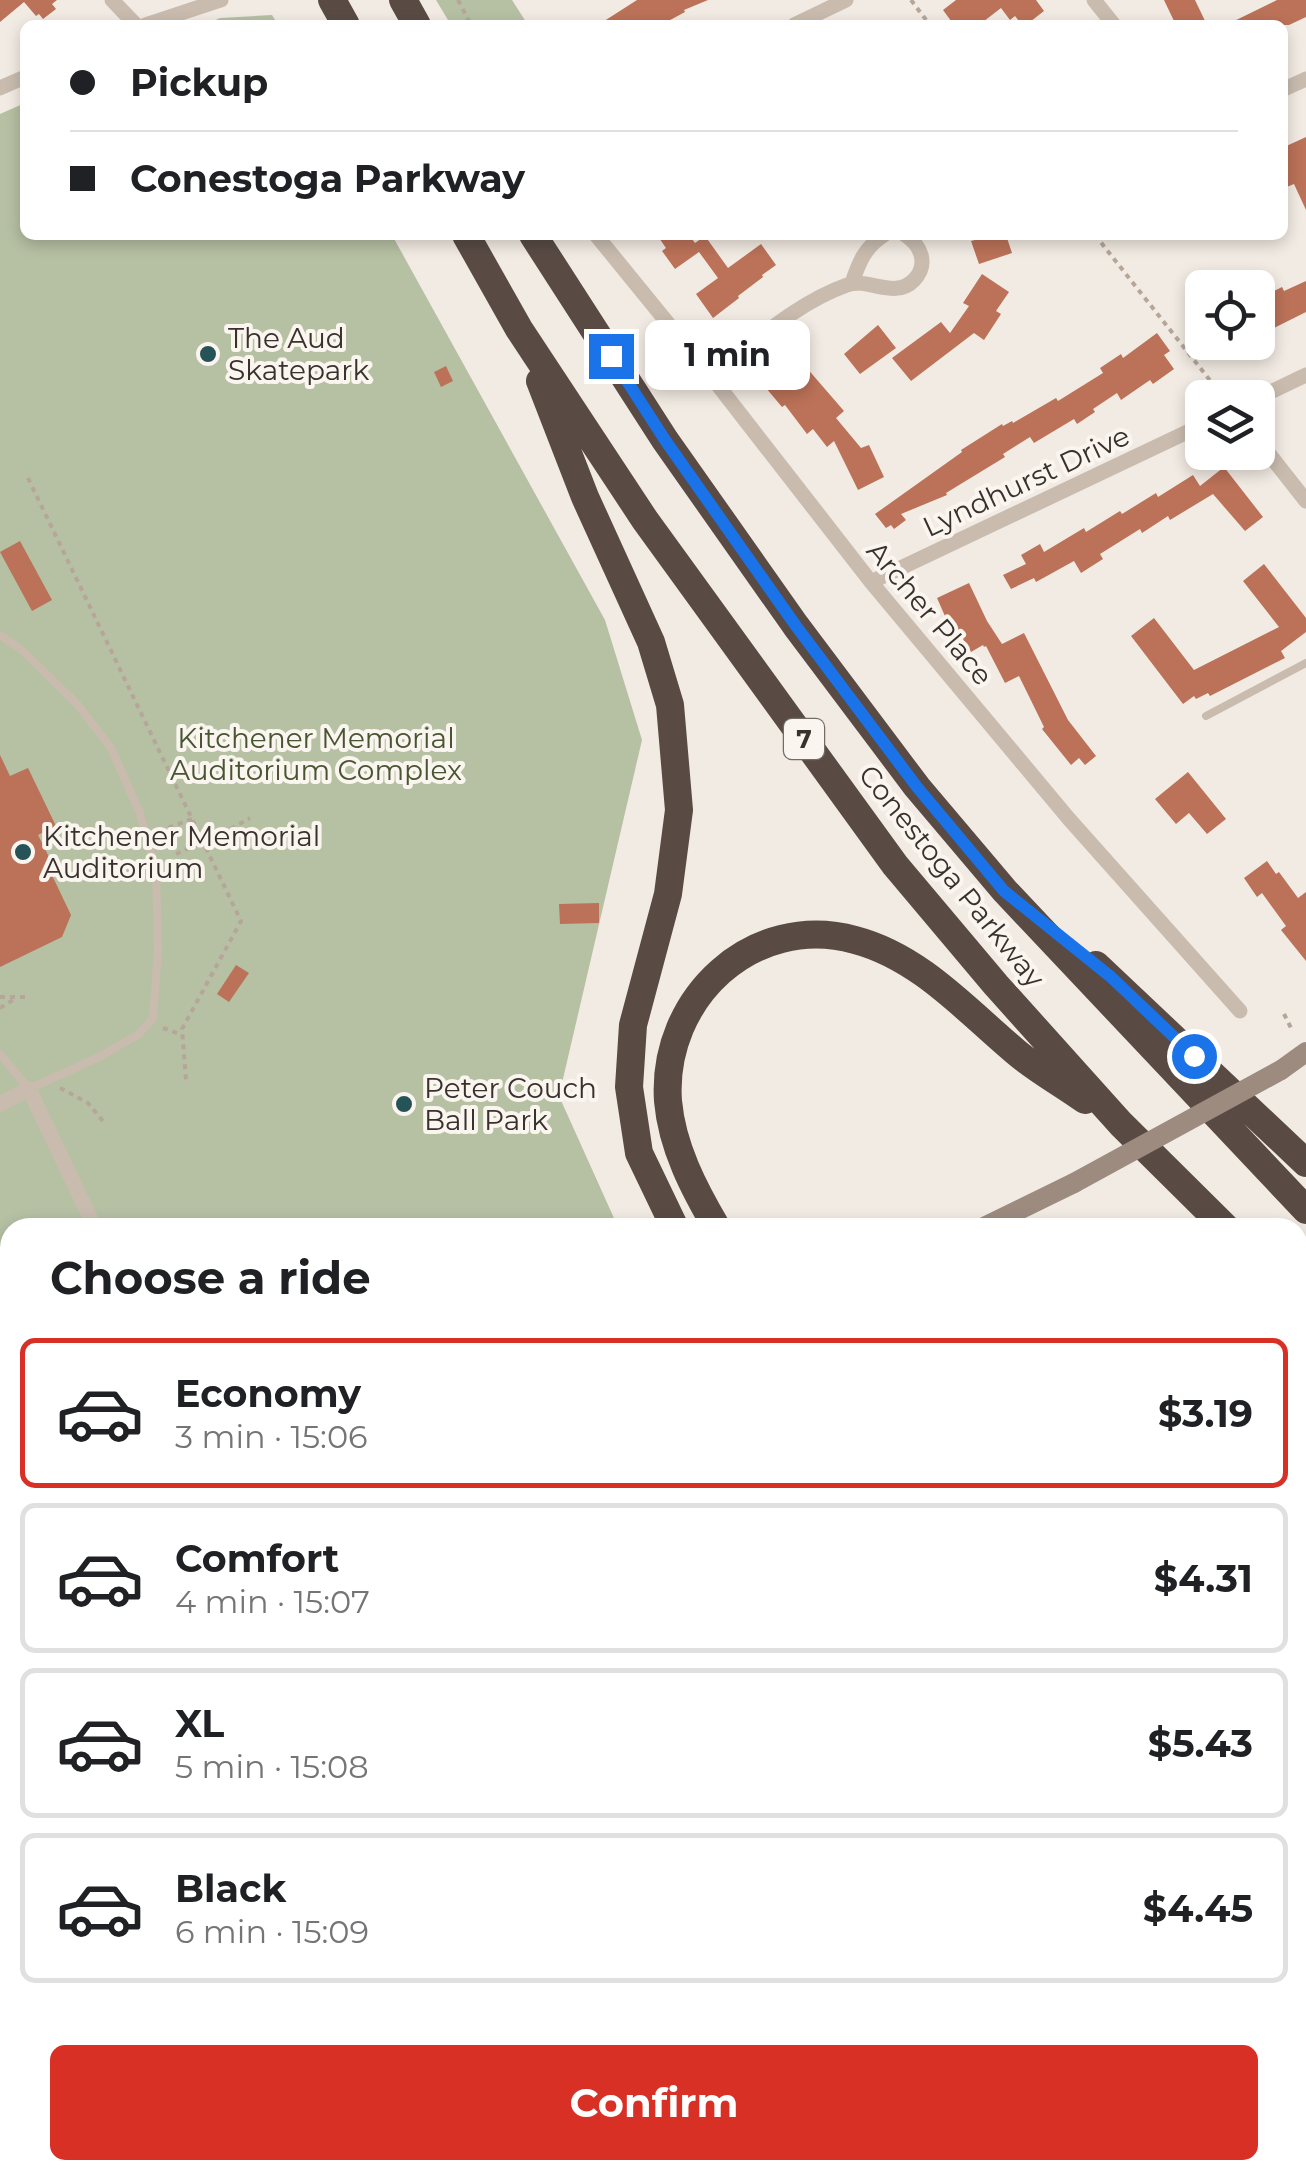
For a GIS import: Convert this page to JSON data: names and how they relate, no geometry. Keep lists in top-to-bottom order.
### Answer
{
  "streets": {
    "highway": ["7", "Conestoga Parkway"],
    "street": ["Lyndhurst Drive", "Archer Place"]
  },
  "crossings": [
    ["Lyndhurst Drive", "Archer Place"]
  ],
  "parks": ["Kitchener Memorial Auditorium Complex"],
  "places": ["The Aud Skatepark", "Kitchener Memorial Auditorium", "Peter Couch Ball Park"],
  "page": {
    "banner": ["Pickup", "Conestoga Parkway"],
    "bubble": "1 min",
    "heading": "Choose a ride",
    "list": [
      {
        "name": "Economy",
        "note": "3 min · 15:06",
        "value": "$3.19"
      },
      {
        "name": "Comfort",
        "note": "4 min · 15:07",
        "value": "$4.31"
      },
      {
        "name": "XL",
        "note": "5 min · 15:08",
        "value": "$5.43"
      },
      {
        "name": "Black",
        "note": "6 min · 15:09",
        "value": "$4.45"
      }
    ],
    "buttons": "Confirm"
  }
}
